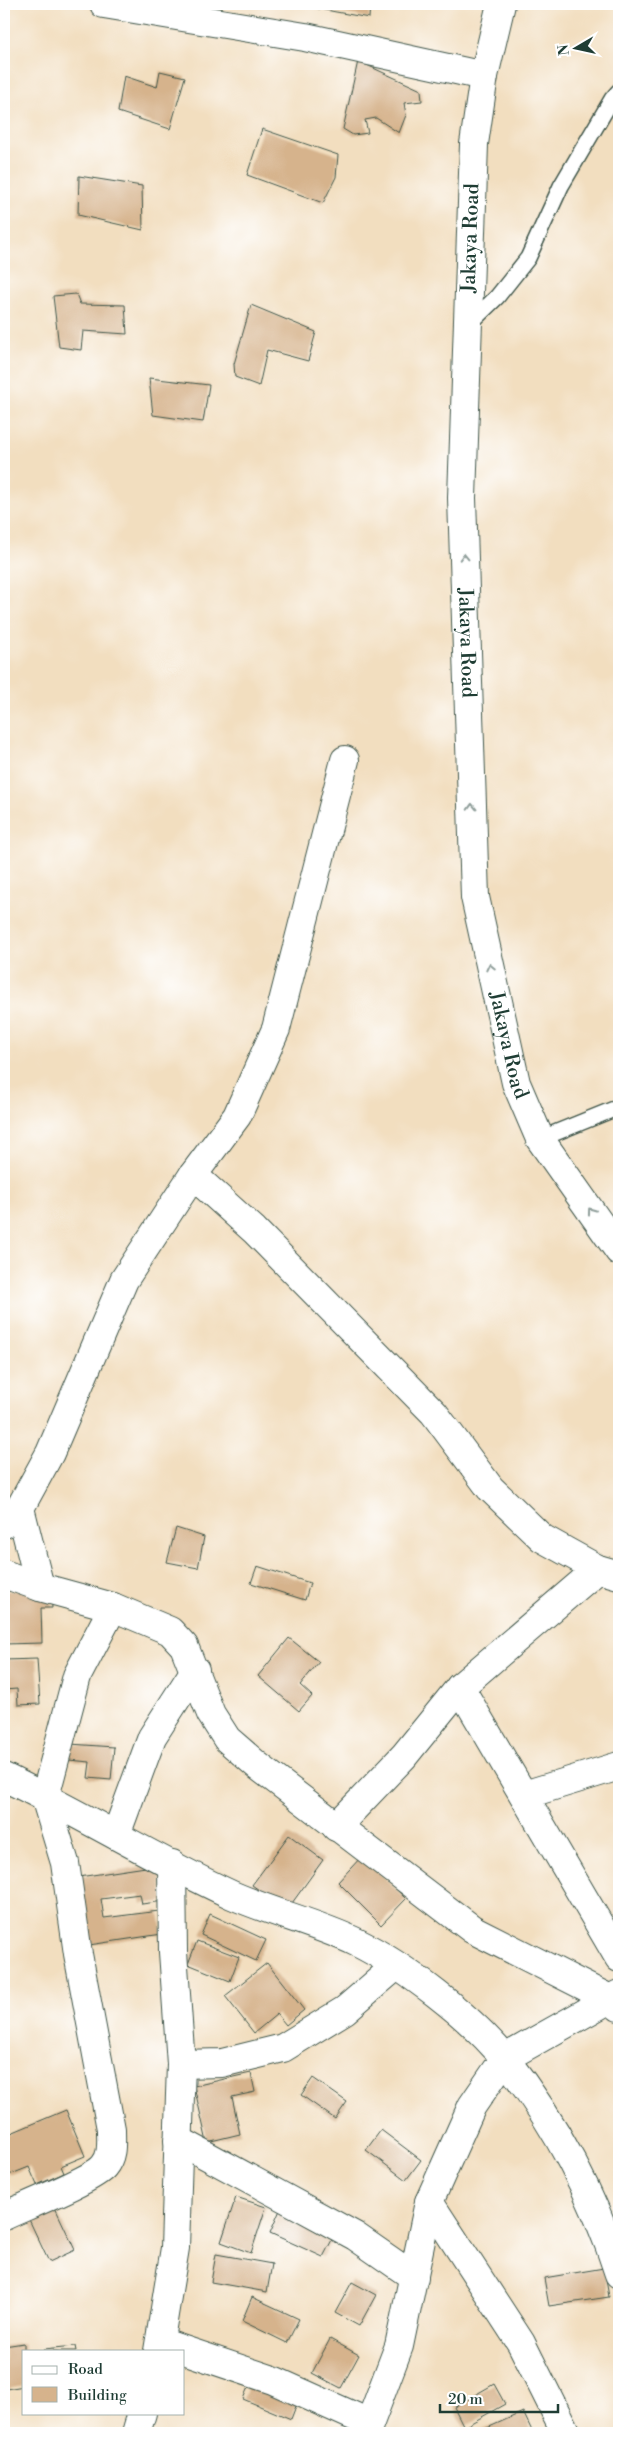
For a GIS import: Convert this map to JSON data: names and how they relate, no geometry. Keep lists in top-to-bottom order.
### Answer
{
  "streets": {
    "street": ["Jakaya Road"]
  },
  "one_way": ["Jakaya Road"],
  "legend": ["Road", "Building"],
  "scale_bar": "20 m",
  "north": "left"
}
